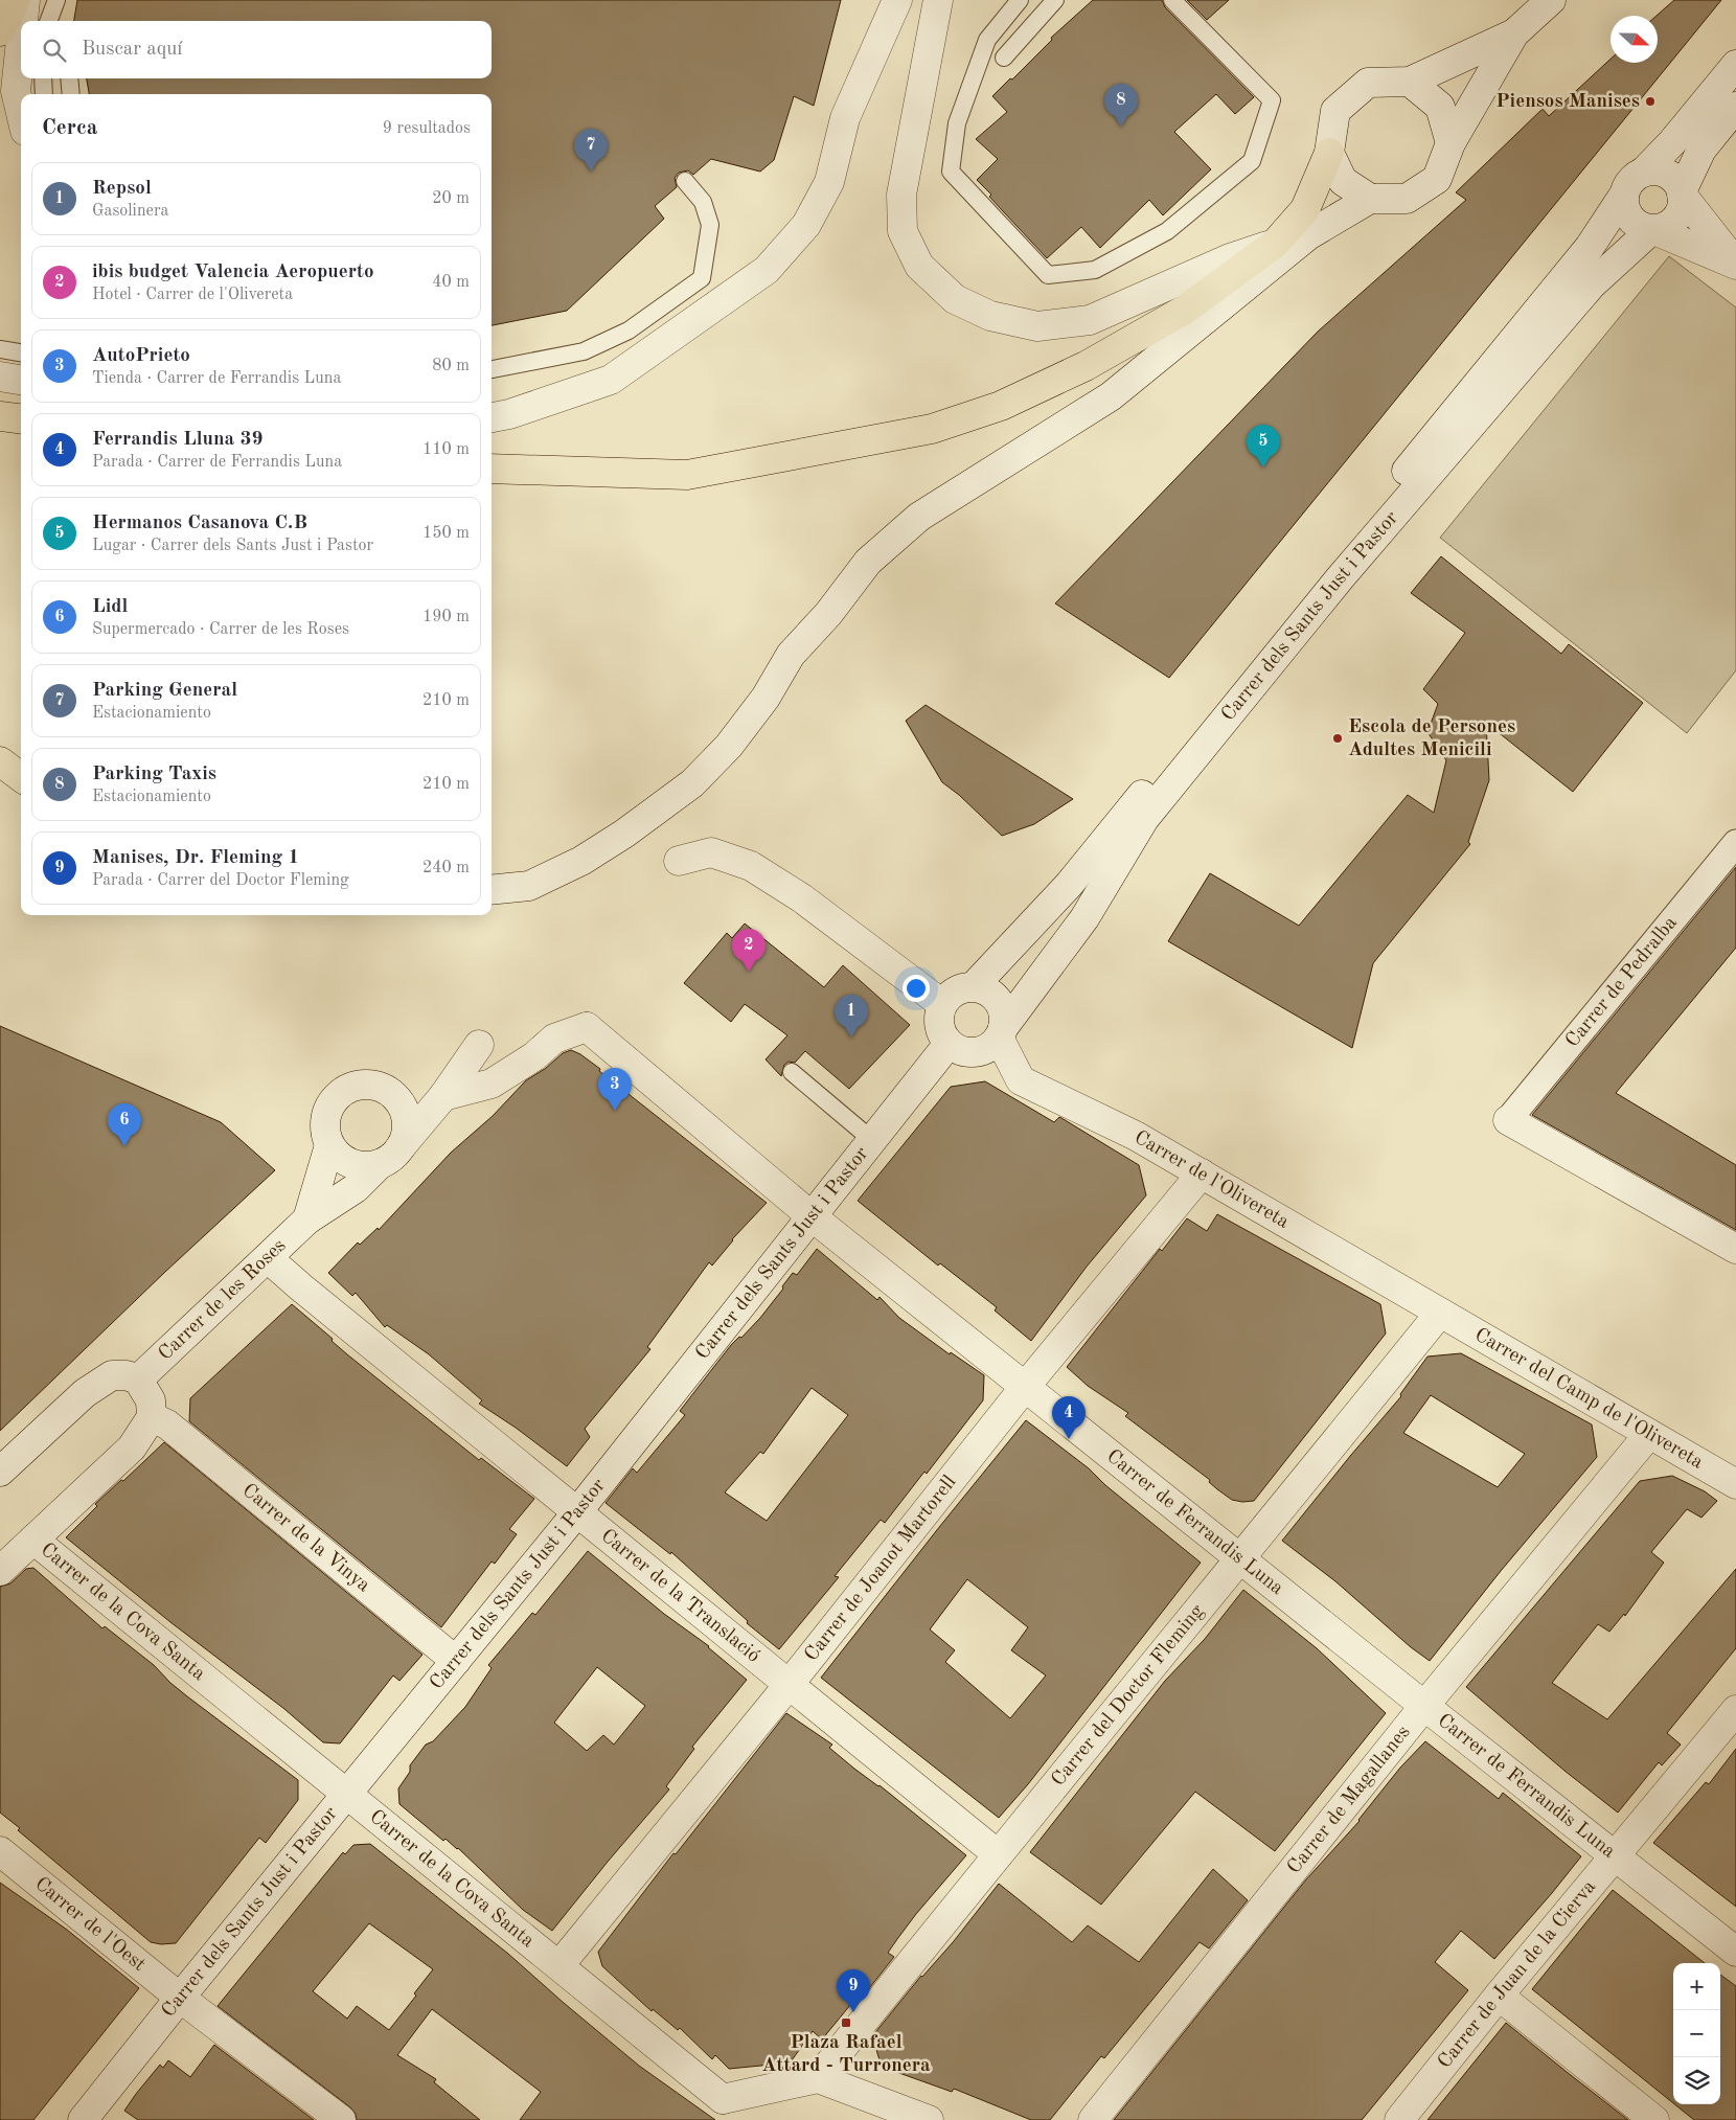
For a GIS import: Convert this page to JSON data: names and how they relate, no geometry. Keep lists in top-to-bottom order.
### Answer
{
  "streets": {
    "street": [
      "Carrer dels Sants Just i Pastor",
      "Carrer de Pedralba",
      "Carrer de l'Olivereta",
      "Carrer de les Roses",
      "Carrer del Camp de l'Olivereta",
      "Carrer de Ferrandis Luna",
      "Carrer de la Vinya",
      "Carrer de Joanot Martorell",
      "Carrer de la Translació",
      "Carrer de la Cova Santa",
      "Carrer del Doctor Fleming",
      "Carrer de Magallanes",
      "Carrer de l'Oest",
      "Carrer de Juan de la Cierva"
    ]
  },
  "crossings": [
    ["Carrer dels Sants Just i Pastor", "Carrer de l'Olivereta"],
    ["Carrer dels Sants Just i Pastor", "Carrer de Ferrandis Luna"],
    ["Carrer dels Sants Just i Pastor", "Carrer de la Vinya"],
    ["Carrer dels Sants Just i Pastor", "Carrer de la Translació"],
    ["Carrer dels Sants Just i Pastor", "Carrer de la Cova Santa"],
    ["Carrer dels Sants Just i Pastor", "Carrer de l'Oest"],
    ["Carrer de l'Olivereta", "Carrer del Camp de l'Olivereta"],
    ["Carrer de l'Olivereta", "Carrer de Joanot Martorell"],
    ["Carrer de l'Olivereta", "Carrer del Doctor Fleming"],
    ["Carrer de les Roses", "Carrer de Ferrandis Luna"],
    ["Carrer de les Roses", "Carrer de la Translació"],
    ["Carrer del Camp de l'Olivereta", "Carrer del Doctor Fleming"],
    ["Carrer del Camp de l'Olivereta", "Carrer de Magallanes"],
    ["Carrer de Ferrandis Luna", "Carrer de Joanot Martorell"],
    ["Carrer de Ferrandis Luna", "Carrer del Doctor Fleming"],
    ["Carrer de Ferrandis Luna", "Carrer de Magallanes"],
    ["Carrer de Ferrandis Luna", "Carrer de Juan de la Cierva"],
    ["Carrer de Joanot Martorell", "Carrer de la Translació"],
    ["Carrer de Joanot Martorell", "Carrer de la Cova Santa"],
    ["Carrer de la Translació", "Carrer del Doctor Fleming"]
  ],
  "places": {
    "other": ["Piensos Manises", "Escola de Persones Adultes Menicili"],
    "transit": ["Plaza Rafael Attard - Turronera"]
  },
  "north": "right",
  "page": {
    "search": "Buscar aquí",
    "pins": [
      "8",
      "7",
      "5",
      "2",
      "1",
      "3",
      "6",
      "4",
      "9"
    ],
    "heading": ["Cerca", "9 resultados"],
    "list": [
      {
        "mark": "1",
        "name": "Repsol",
        "note": "Gasolinera",
        "value": "20 m"
      },
      {
        "mark": "2",
        "name": "ibis budget Valencia Aeropuerto",
        "note": "Hotel · Carrer de l'Olivereta",
        "value": "40 m"
      },
      {
        "mark": "3",
        "name": "AutoPrieto",
        "note": "Tienda · Carrer de Ferrandis Luna",
        "value": "80 m"
      },
      {
        "mark": "4",
        "name": "Ferrandis Lluna 39",
        "note": "Parada · Carrer de Ferrandis Luna",
        "value": "110 m"
      },
      {
        "mark": "5",
        "name": "Hermanos Casanova C.B",
        "note": "Lugar · Carrer dels Sants Just i Pastor",
        "value": "150 m"
      },
      {
        "mark": "6",
        "name": "Lidl",
        "note": "Supermercado · Carrer de les Roses",
        "value": "190 m"
      },
      {
        "mark": "7",
        "name": "Parking General",
        "note": "Estacionamiento",
        "value": "210 m"
      },
      {
        "mark": "8",
        "name": "Parking Taxis",
        "note": "Estacionamiento",
        "value": "210 m"
      },
      {
        "mark": "9",
        "name": "Manises, Dr. Fleming 1",
        "note": "Parada · Carrer del Doctor Fleming",
        "value": "240 m"
      }
    ],
    "map_buttons": ["+", "−"]
  }
}
